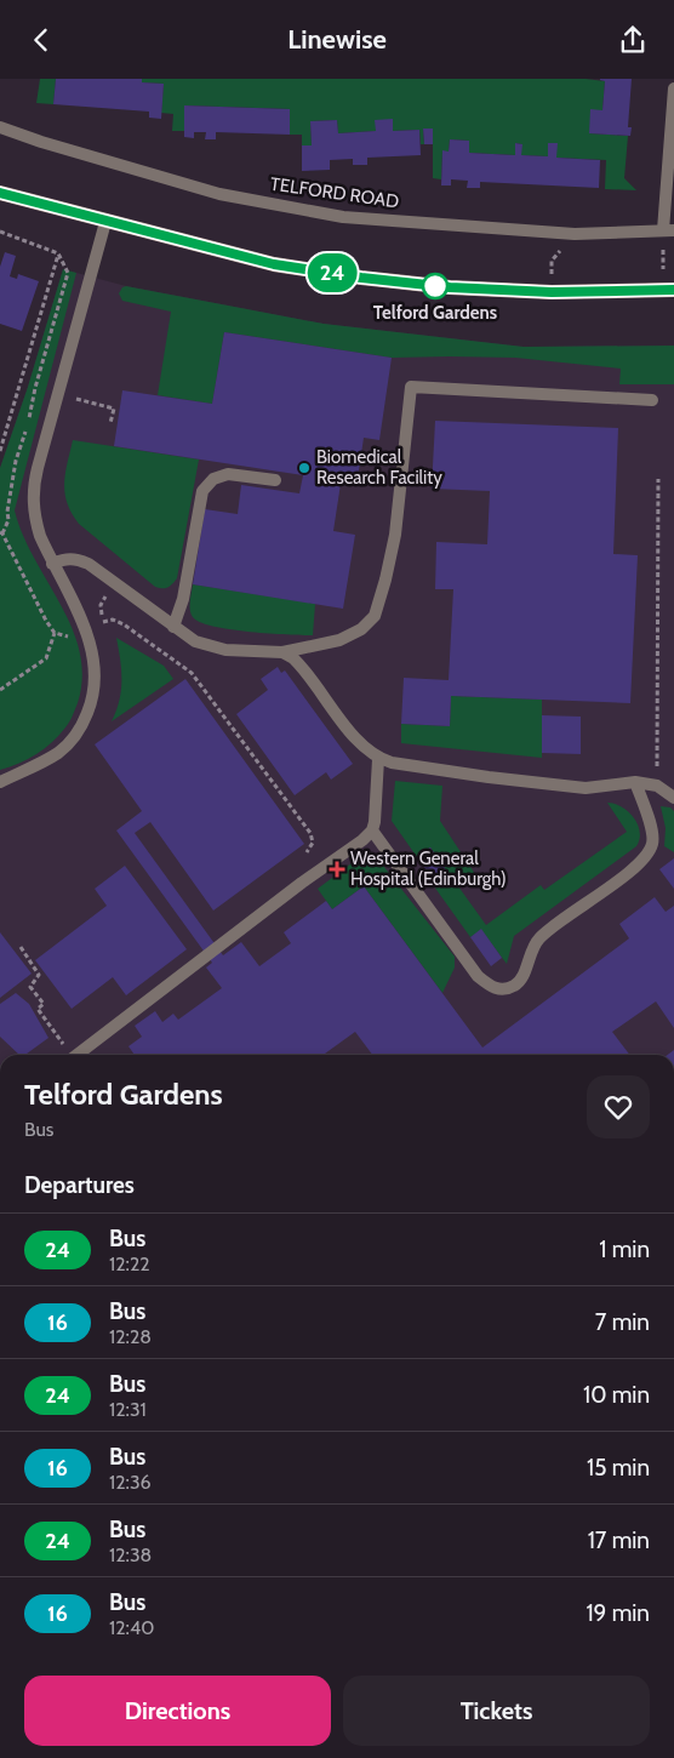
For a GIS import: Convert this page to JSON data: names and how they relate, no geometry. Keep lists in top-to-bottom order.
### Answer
{
  "streets": {
    "street": ["TELFORD ROAD"]
  },
  "places": {
    "other": ["Telford Gardens", "Biomedical Research Facility"],
    "health": ["Western General Hospital (Edinburgh)"]
  },
  "lines": ["bus line 24"],
  "page": {
    "header": "Linewise",
    "on_map": "24",
    "heading": [
      ["Telford Gardens", "Bus"],
      "Departures"
    ],
    "list": [
      {
        "mark": "24",
        "name": "Bus",
        "note": "12:22",
        "value": "1 min"
      },
      {
        "mark": "16",
        "name": "Bus",
        "note": "12:28",
        "value": "7 min"
      },
      {
        "mark": "24",
        "name": "Bus",
        "note": "12:31",
        "value": "10 min"
      },
      {
        "mark": "16",
        "name": "Bus",
        "note": "12:36",
        "value": "15 min"
      },
      {
        "mark": "24",
        "name": "Bus",
        "note": "12:38",
        "value": "17 min"
      },
      {
        "mark": "16",
        "name": "Bus",
        "note": "12:40",
        "value": "19 min"
      }
    ],
    "buttons": ["Directions", "Tickets"]
  }
}
